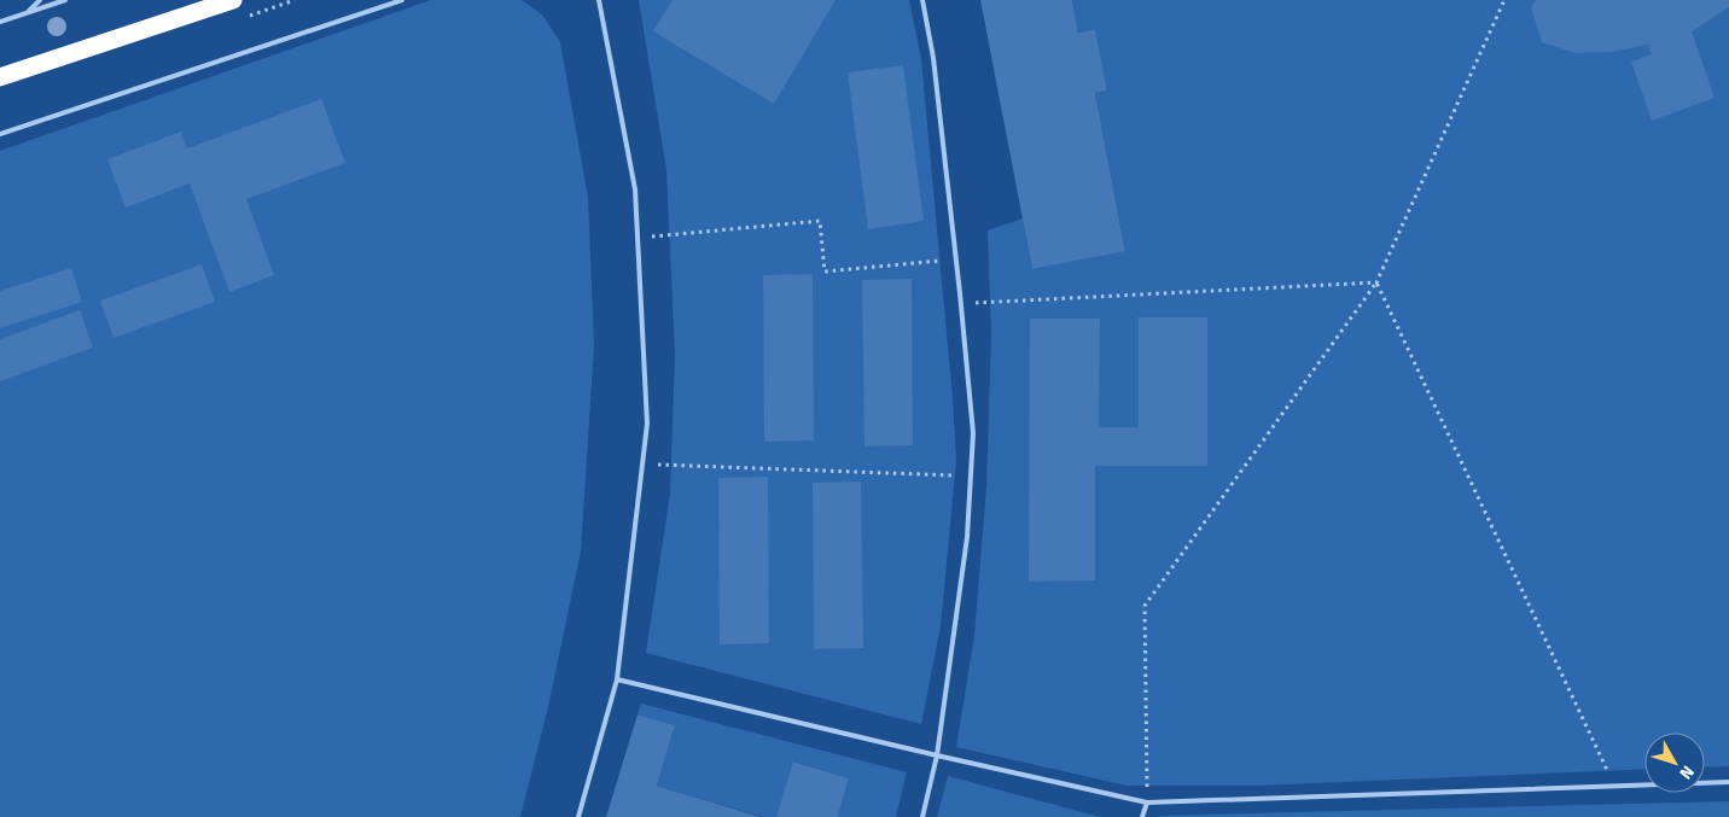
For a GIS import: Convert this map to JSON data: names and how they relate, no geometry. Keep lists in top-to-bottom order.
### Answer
{
  "north": "bottom right"
}
